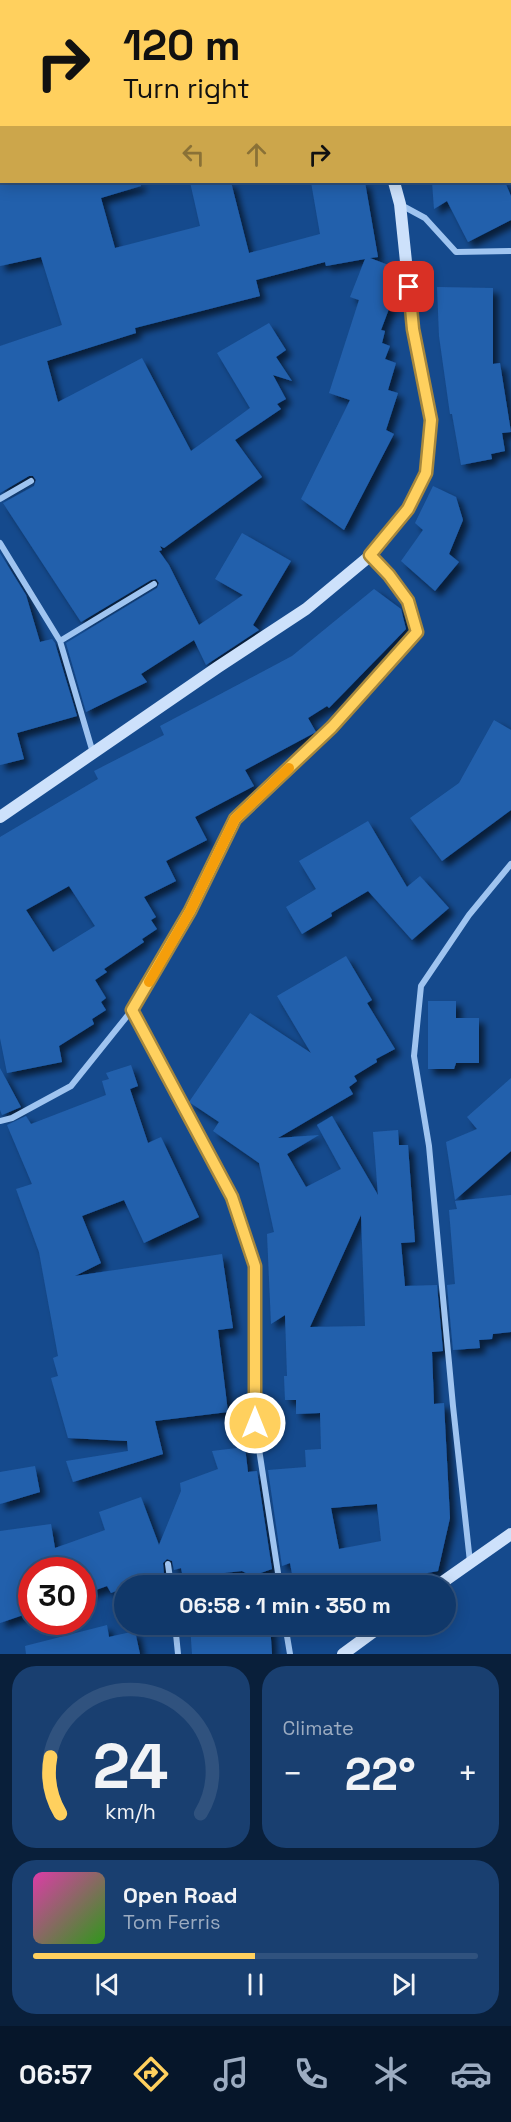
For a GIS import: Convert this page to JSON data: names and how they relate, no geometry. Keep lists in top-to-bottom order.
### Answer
{
  "page": {
    "turn": ["120 m", "Turn right"],
    "limit": "30",
    "trip": "06:58 · 1 min · 350 m",
    "tile": "Climate",
    "heat": ["−", "22°", "+"],
    "song": ["Open Road", "Tom Ferris"],
    "tabs": "06:57",
    "gauge": ["24", "km/h"]
  }
}
